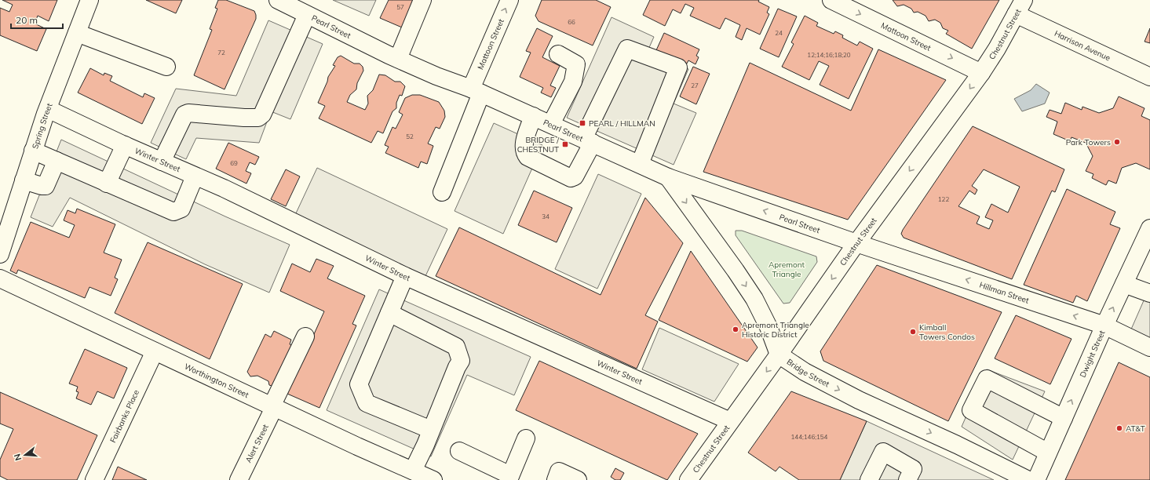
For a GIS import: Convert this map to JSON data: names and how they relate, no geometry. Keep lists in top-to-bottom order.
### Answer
{
  "streets": {
    "street": [
      "Pearl Street",
      "Chestnut Street",
      "Mattoon Street",
      "Harrison Avenue",
      "Spring Street",
      "Winter Street",
      "Hillman Street",
      "Dwight Street",
      "Bridge Street",
      "Worthington Street",
      "Fairbanks Place",
      "Alert Street"
    ]
  },
  "crossings": [
    ["Pearl Street", "Chestnut Street"],
    ["Pearl Street", "Mattoon Street"],
    ["Pearl Street", "Hillman Street"],
    ["Pearl Street", "Bridge Street"],
    ["Chestnut Street", "Mattoon Street"],
    ["Chestnut Street", "Harrison Avenue"],
    ["Chestnut Street", "Winter Street"],
    ["Chestnut Street", "Hillman Street"],
    ["Chestnut Street", "Bridge Street"],
    ["Spring Street", "Winter Street"],
    ["Hillman Street", "Dwight Street"],
    ["Worthington Street", "Fairbanks Place"],
    ["Worthington Street", "Alert Street"]
  ],
  "one_way": [
    "Chestnut Street",
    "Hillman Street",
    "Dwight Street",
    "Bridge Street"
  ],
  "parks": ["Apremont Triangle"],
  "places": {
    "transit": ["PEARL / HILLMAN", "BRIDGE / CHESTNUT"],
    "other": [
      "Park Towers",
      "Apremont Triangle Historic District",
      "Kimball Towers Condos",
      "AT&T"
    ]
  },
  "house_numbers": [
    "57",
    "66",
    "24",
    "72",
    "12;14;16;18;20",
    "27",
    "52",
    "69",
    "122",
    "34",
    "144;146;154"
  ],
  "scale_bar": "20 m",
  "north": "left"
}
